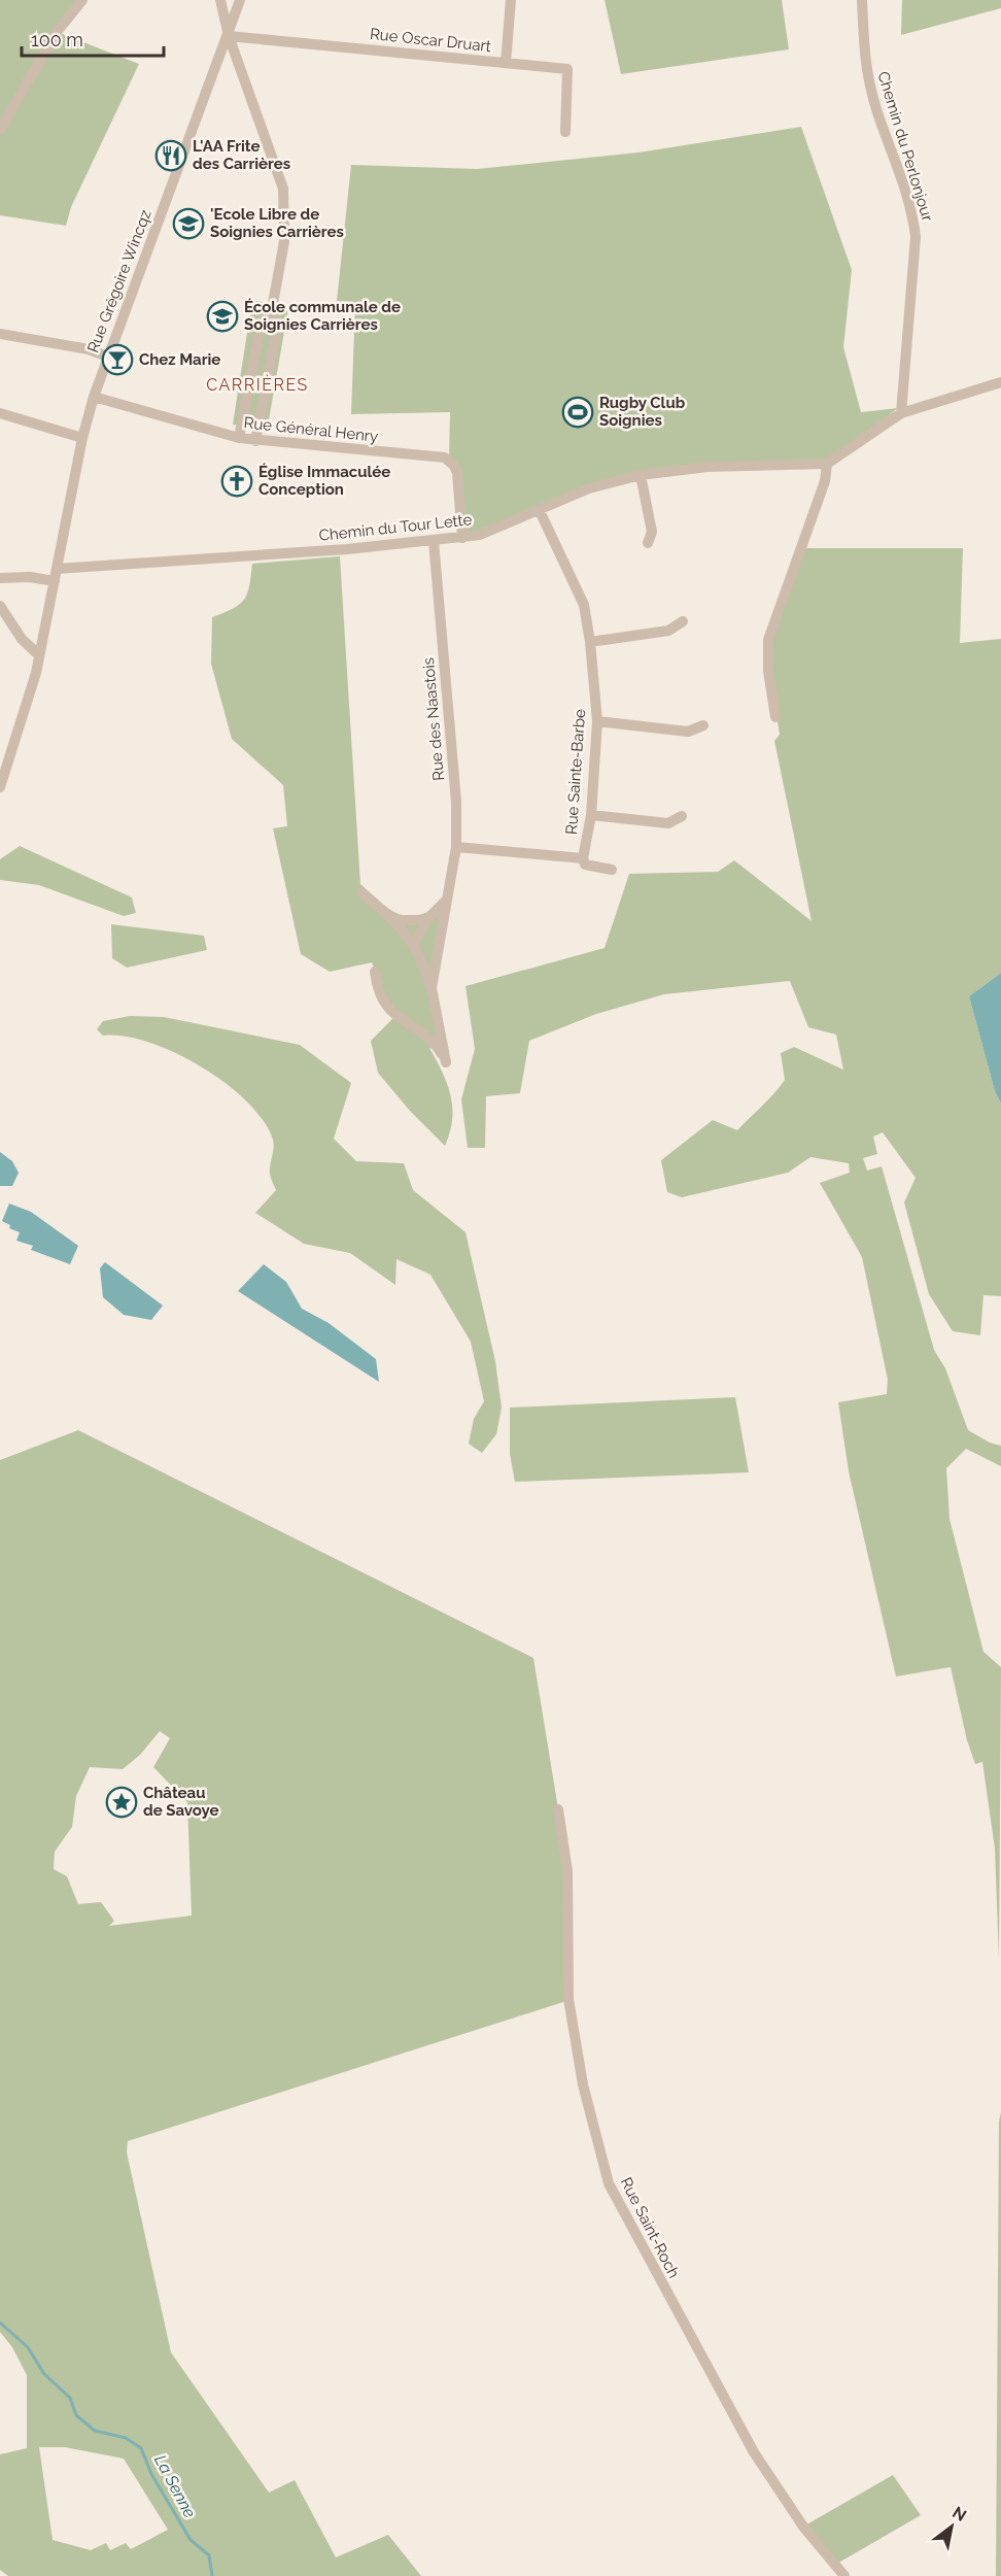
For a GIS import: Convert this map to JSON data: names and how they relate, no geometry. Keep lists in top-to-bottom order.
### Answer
{
  "streets": {
    "street": [
      "Rue Oscar Druart",
      "Chemin du Perlonjour",
      "Rue Grégoire Wincqz",
      "Rue Général Henry",
      "Chemin du Tour Lette",
      "Rue des Naastois",
      "Rue Sainte-Barbe",
      "Rue Saint-Roch"
    ]
  },
  "crossings": [
    ["Rue Oscar Druart", "Rue Grégoire Wincqz"],
    ["Rue Grégoire Wincqz", "Rue Général Henry"],
    ["Rue Grégoire Wincqz", "Chemin du Tour Lette"],
    ["Rue Général Henry", "Chemin du Tour Lette"],
    ["Chemin du Tour Lette", "Rue des Naastois"],
    ["Chemin du Tour Lette", "Rue Sainte-Barbe"],
    ["Rue des Naastois", "Rue Sainte-Barbe"]
  ],
  "districts": ["CARRIÈRES"],
  "water": ["La Senne"],
  "places": {
    "restaurant": ["L'AA Frite des Carrières"],
    "school or university": ["'Ecole Libre de Soignies Carrières", "École communale de Soignies Carrières"],
    "bar": ["Chez Marie"],
    "sports": ["Rugby Club Soignies"],
    "church": ["Église Immaculée Conception"],
    "place": ["Château de Savoye"]
  },
  "scale_bar": "100 m",
  "north": "top right"
}
